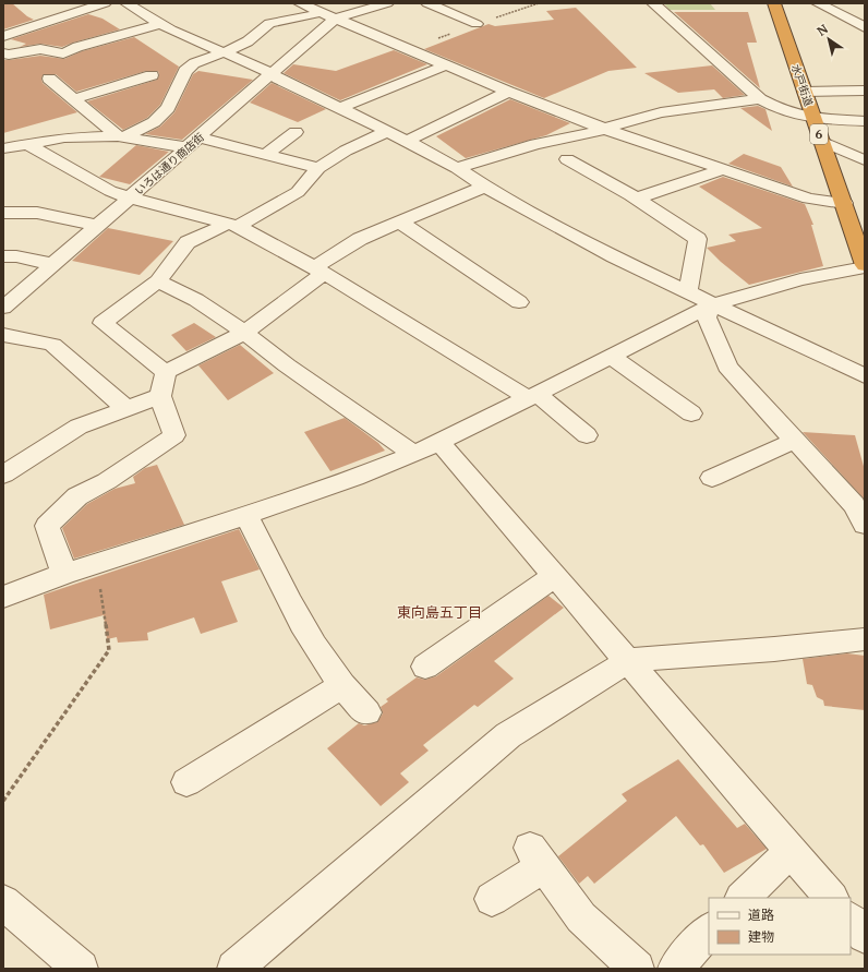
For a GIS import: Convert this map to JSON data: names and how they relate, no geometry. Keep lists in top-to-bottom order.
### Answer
{
  "streets": {
    "highway": ["水戸街道", "6"],
    "street": ["いろは通り商店街"]
  },
  "districts": ["東向島五丁目"],
  "legend": ["道路", "建物"],
  "north": "top left"
}
